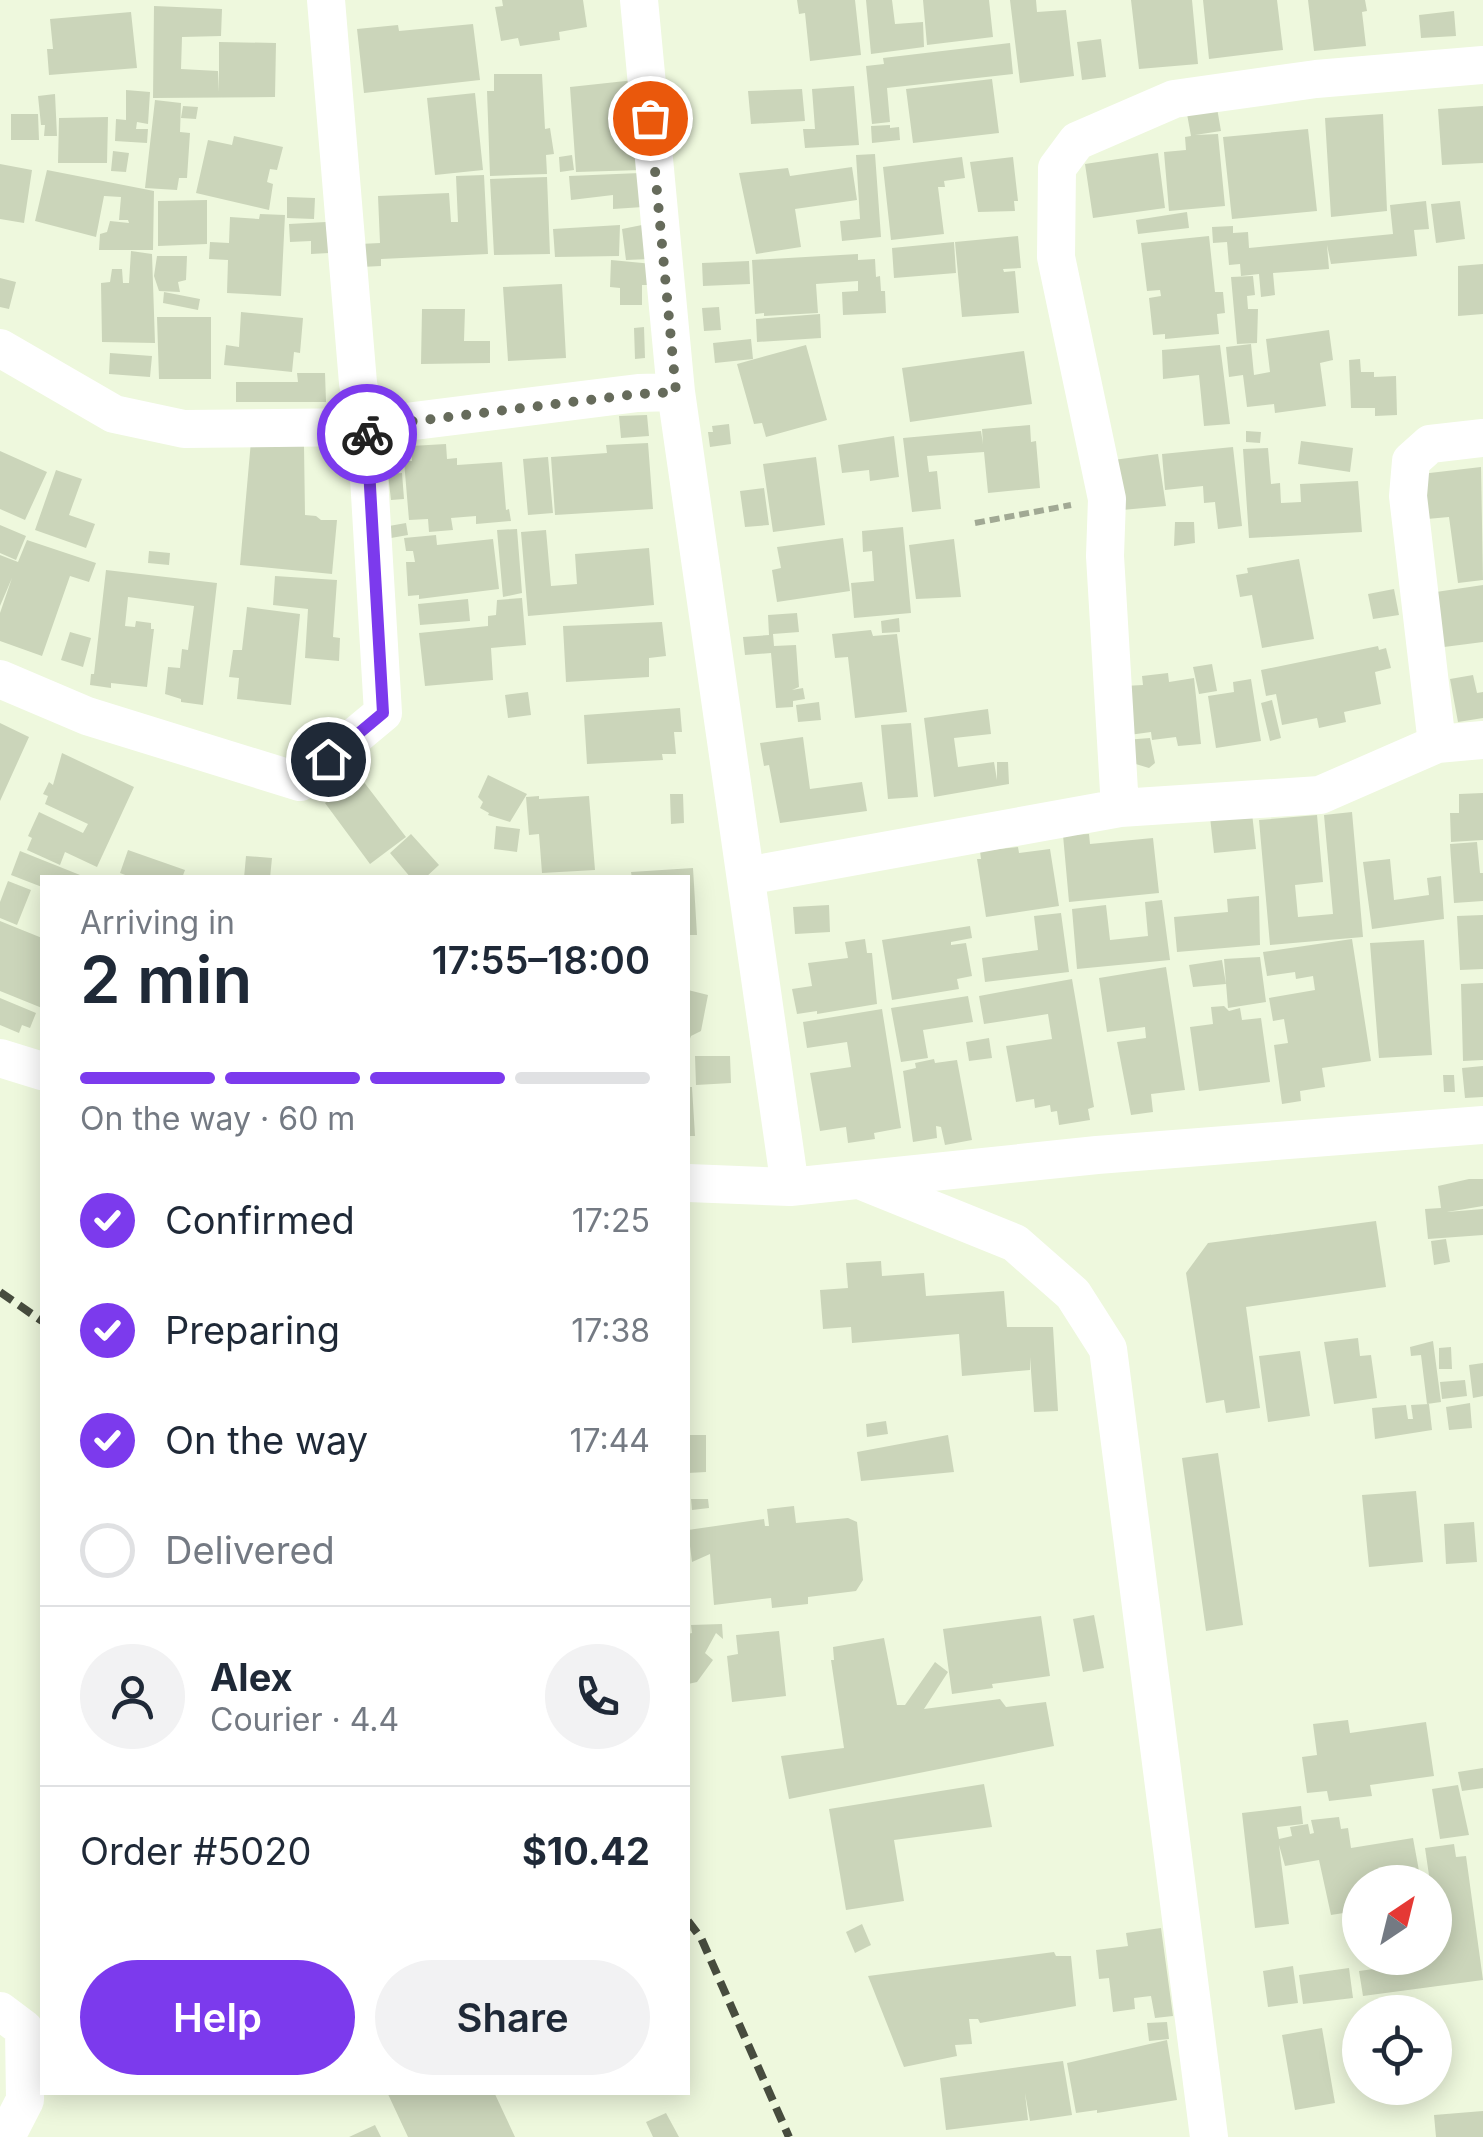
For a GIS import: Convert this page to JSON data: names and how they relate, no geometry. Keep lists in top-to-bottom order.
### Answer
{
  "north": "top right",
  "page": {
    "heading": ["2 min", "Arriving in", "17:55–18:00"],
    "panel": [
      "Alex",
      "Courier · 4.4",
      "Order #5020",
      "$10.42"
    ],
    "bar": "On the way · 60 m",
    "list": [
      ["Confirmed", "17:25"],
      ["Preparing", "17:38"],
      ["On the way", "17:44"],
      "Delivered"
    ],
    "buttons": ["Help", "Share"]
  }
}
